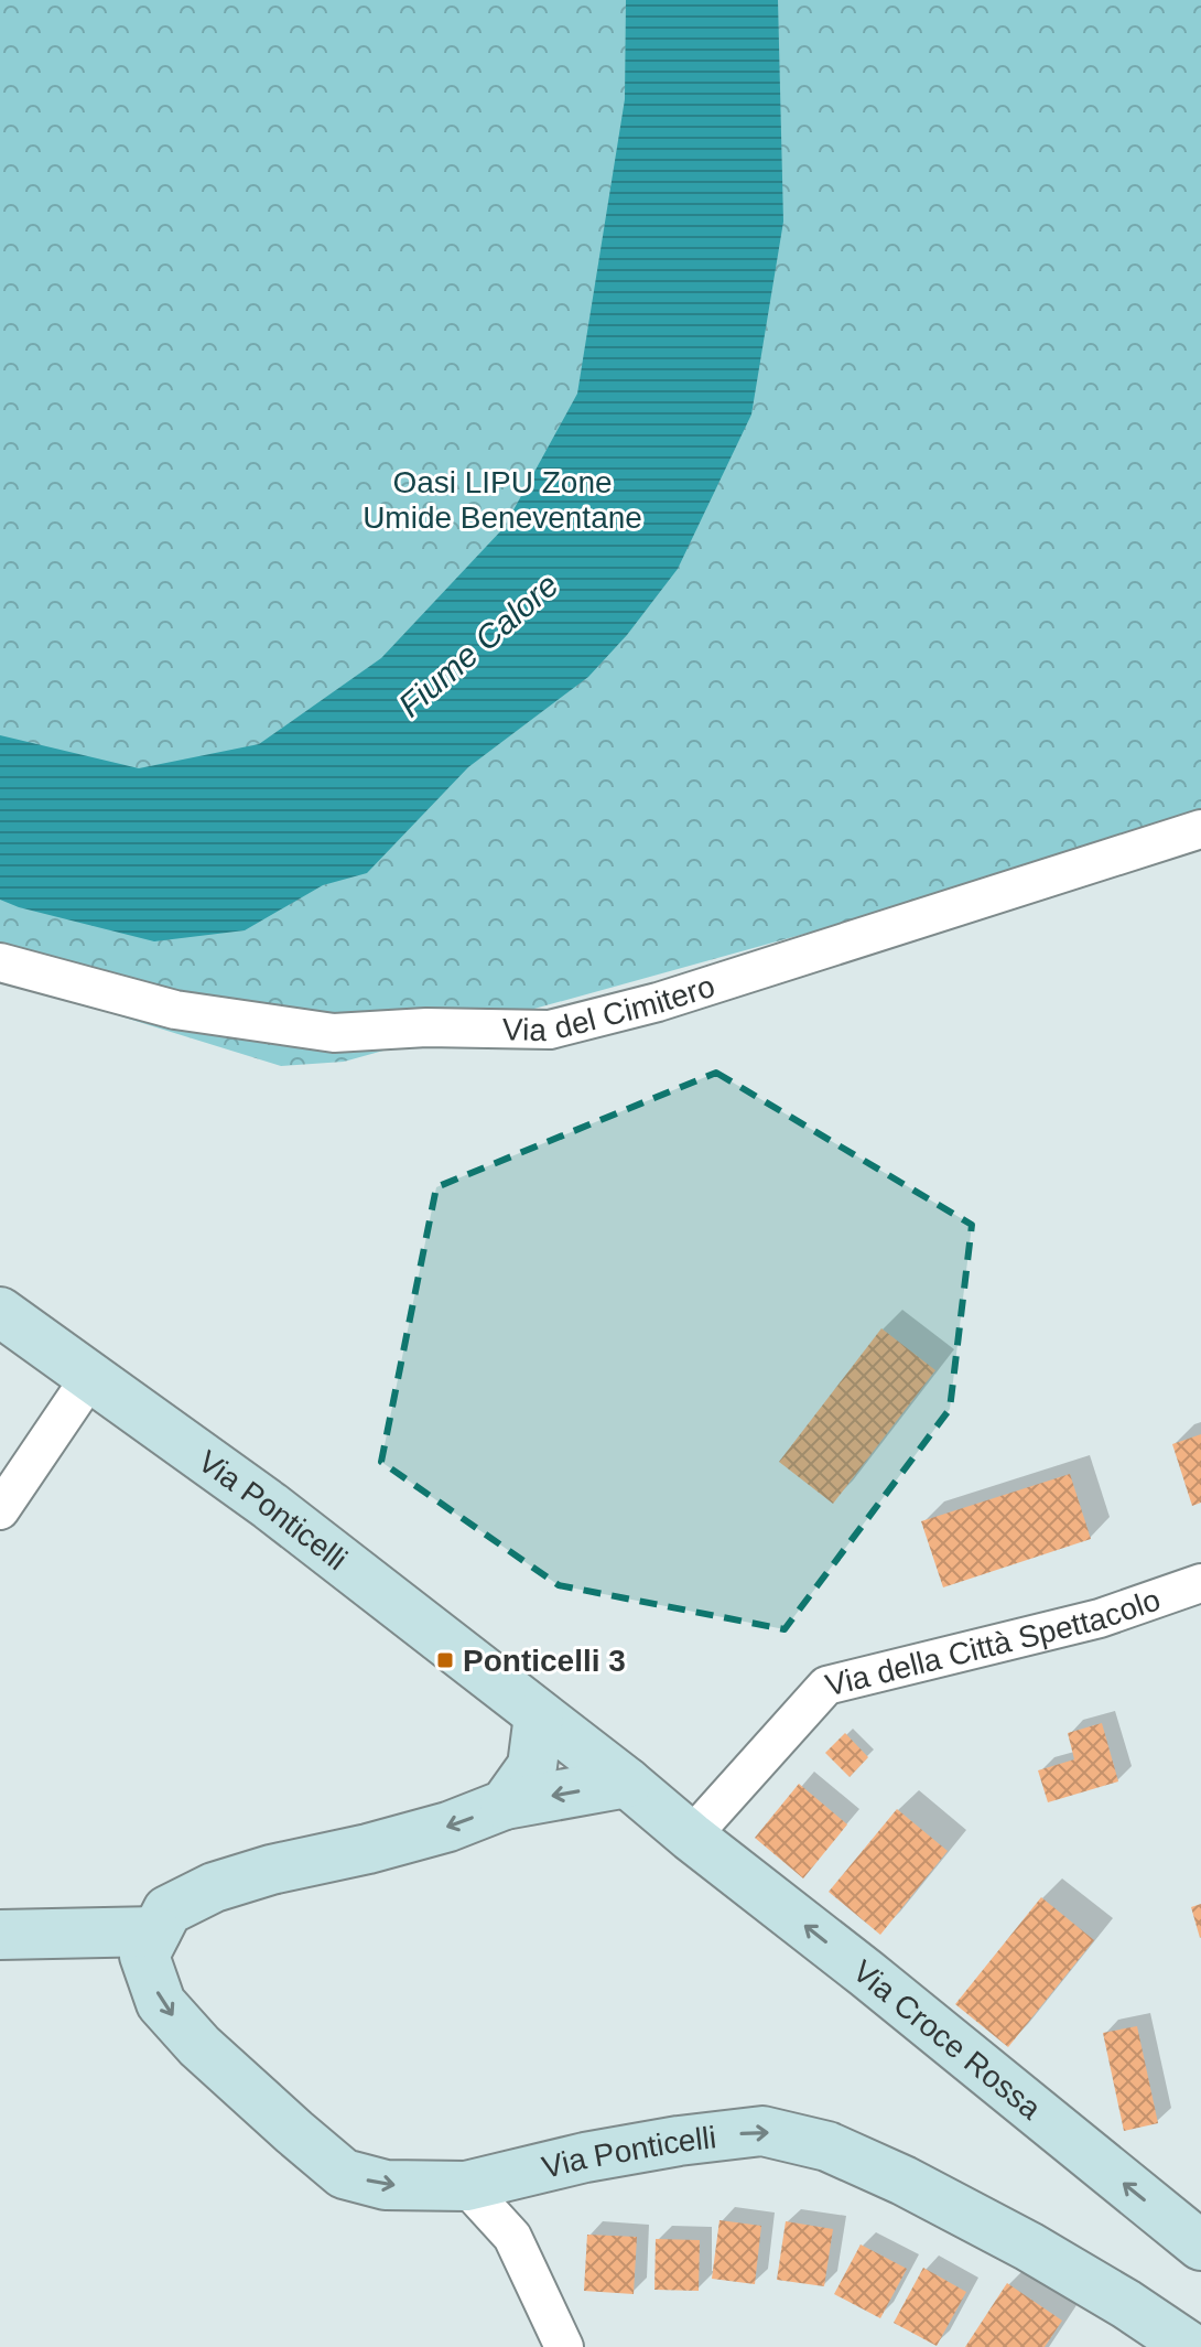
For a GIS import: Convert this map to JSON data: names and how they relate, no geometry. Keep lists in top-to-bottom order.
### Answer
{
  "streets": {
    "street": [
      "Via del Cimitero",
      "Via Ponticelli",
      "Via della Città Spettacolo",
      "Via Croce Rossa"
    ]
  },
  "crossings": [
    ["Via Ponticelli", "Via della Città Spettacolo"],
    ["Via Ponticelli", "Via Croce Rossa"],
    ["Via della Città Spettacolo", "Via Croce Rossa"]
  ],
  "one_way": ["Via Ponticelli", "Via Croce Rossa"],
  "water": ["Fiume Calore"],
  "parks": ["Oasi LIPU Zone Umide Beneventane"],
  "places": {
    "transit": ["Ponticelli 3"]
  }
}
